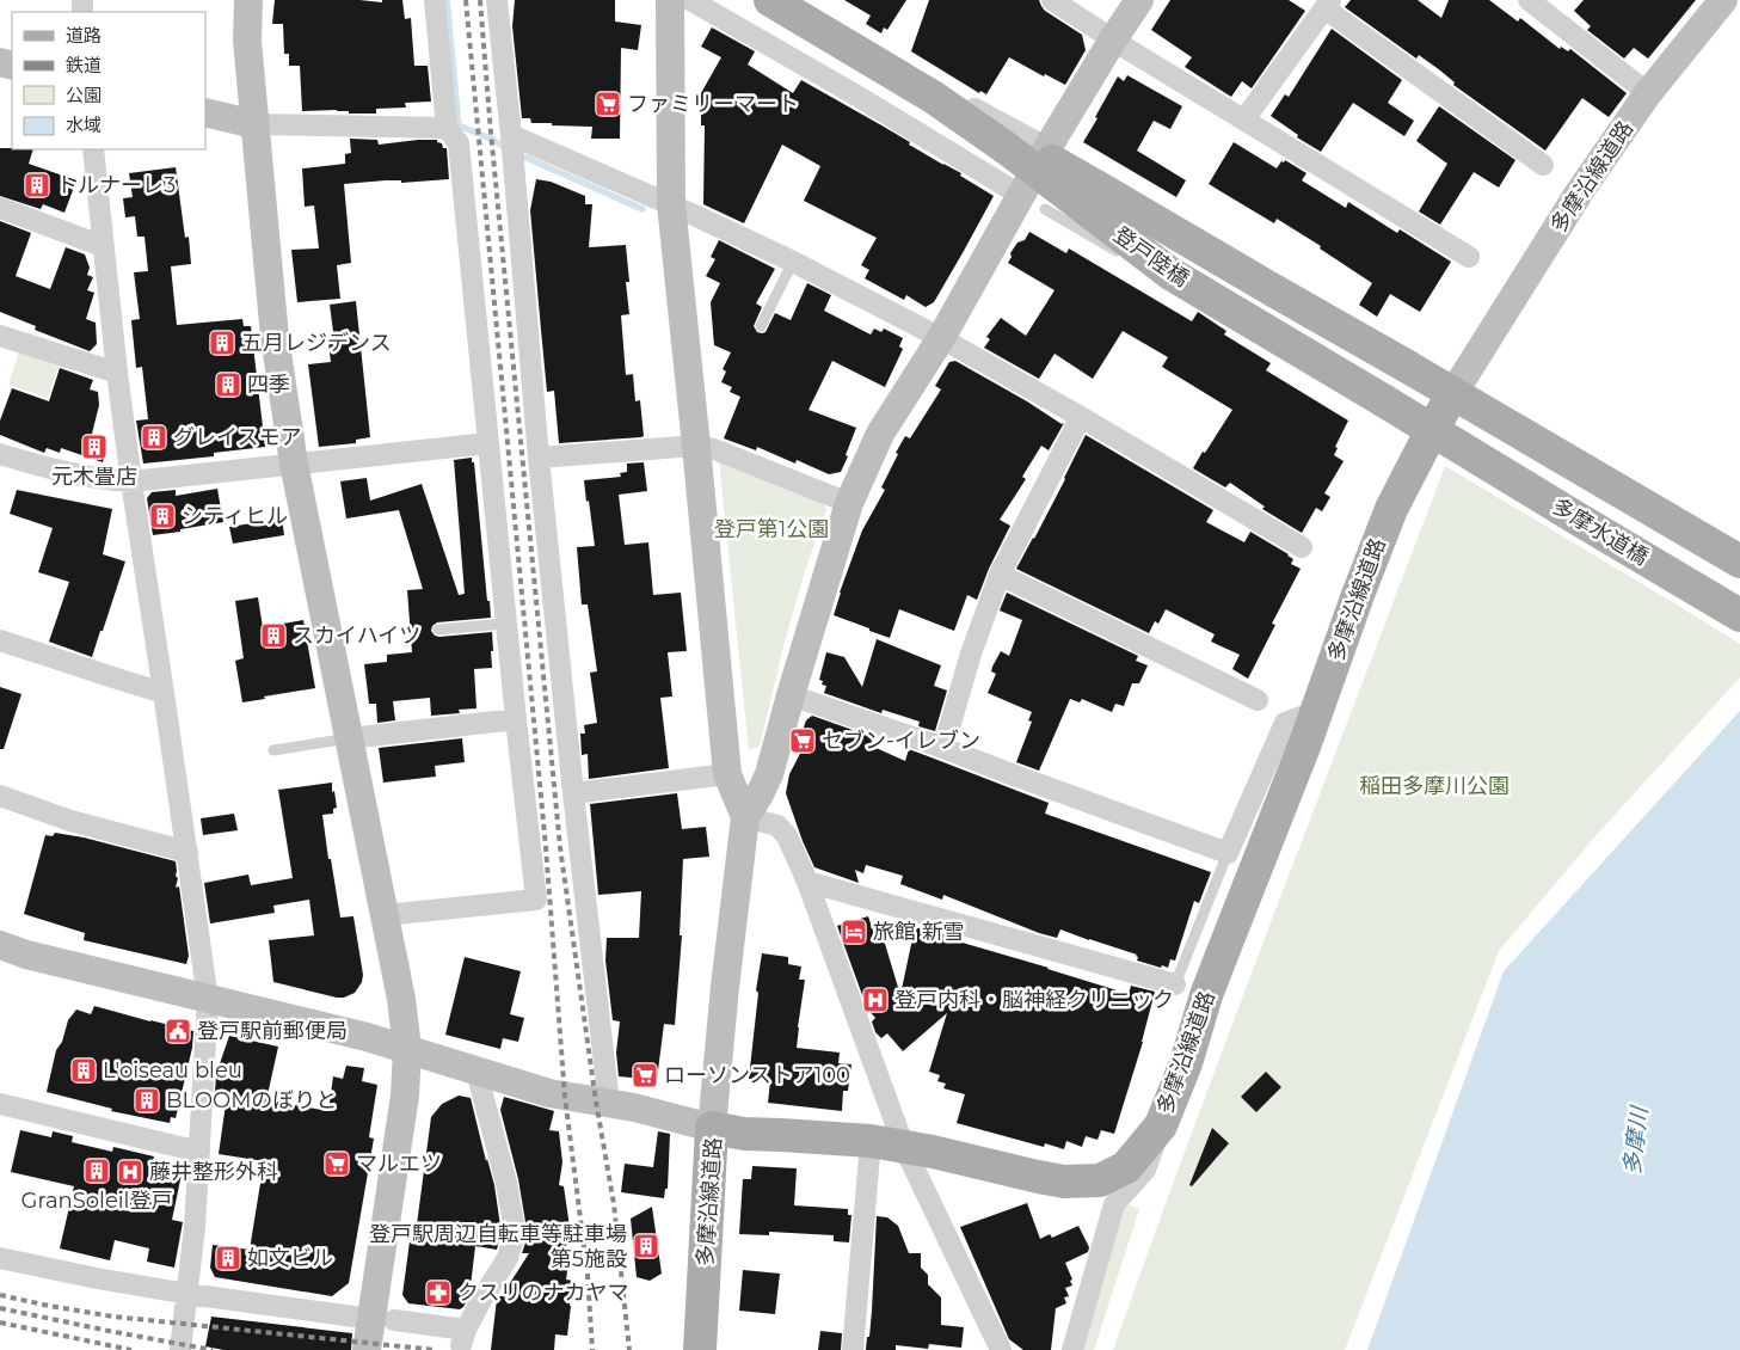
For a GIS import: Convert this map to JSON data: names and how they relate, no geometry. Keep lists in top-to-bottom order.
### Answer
{
  "streets": {
    "main road": ["多摩沿線道路", "登戸陸橋", "多摩水道橋"]
  },
  "crossings": [
    ["多摩沿線道路", "登戸陸橋"],
    ["多摩沿線道路", "多摩水道橋"],
    ["登戸陸橋", "多摩水道橋"]
  ],
  "water": ["多摩川"],
  "parks": ["登戸第1公園", "稲田多摩川公園"],
  "places": {
    "supermarket": [
      "ファミリーマート",
      "セブン-イレブン",
      "ローソンストア100",
      "マルエツ"
    ],
    "building": [
      "トルナーレ3",
      "五月レジデンス",
      "四季",
      "グレイスモア",
      "元木畳店",
      "シティヒル",
      "スカイハイツ",
      "L'oiseau bleu",
      "BLOOMのぼりと",
      "GranSoleil登戸",
      "登戸駅周辺自転車等駐車場 第5施設",
      "如文ビル"
    ],
    "hotel": ["旅館 新雪"],
    "hospital": ["登戸内科・脳神経クリニック", "藤井整形外科"],
    "public building": ["登戸駅前郵便局"],
    "pharmacy": ["クスリのナカヤマ"]
  },
  "legend": [
    "道路",
    "鉄道",
    "公園",
    "水域"
  ]
}
